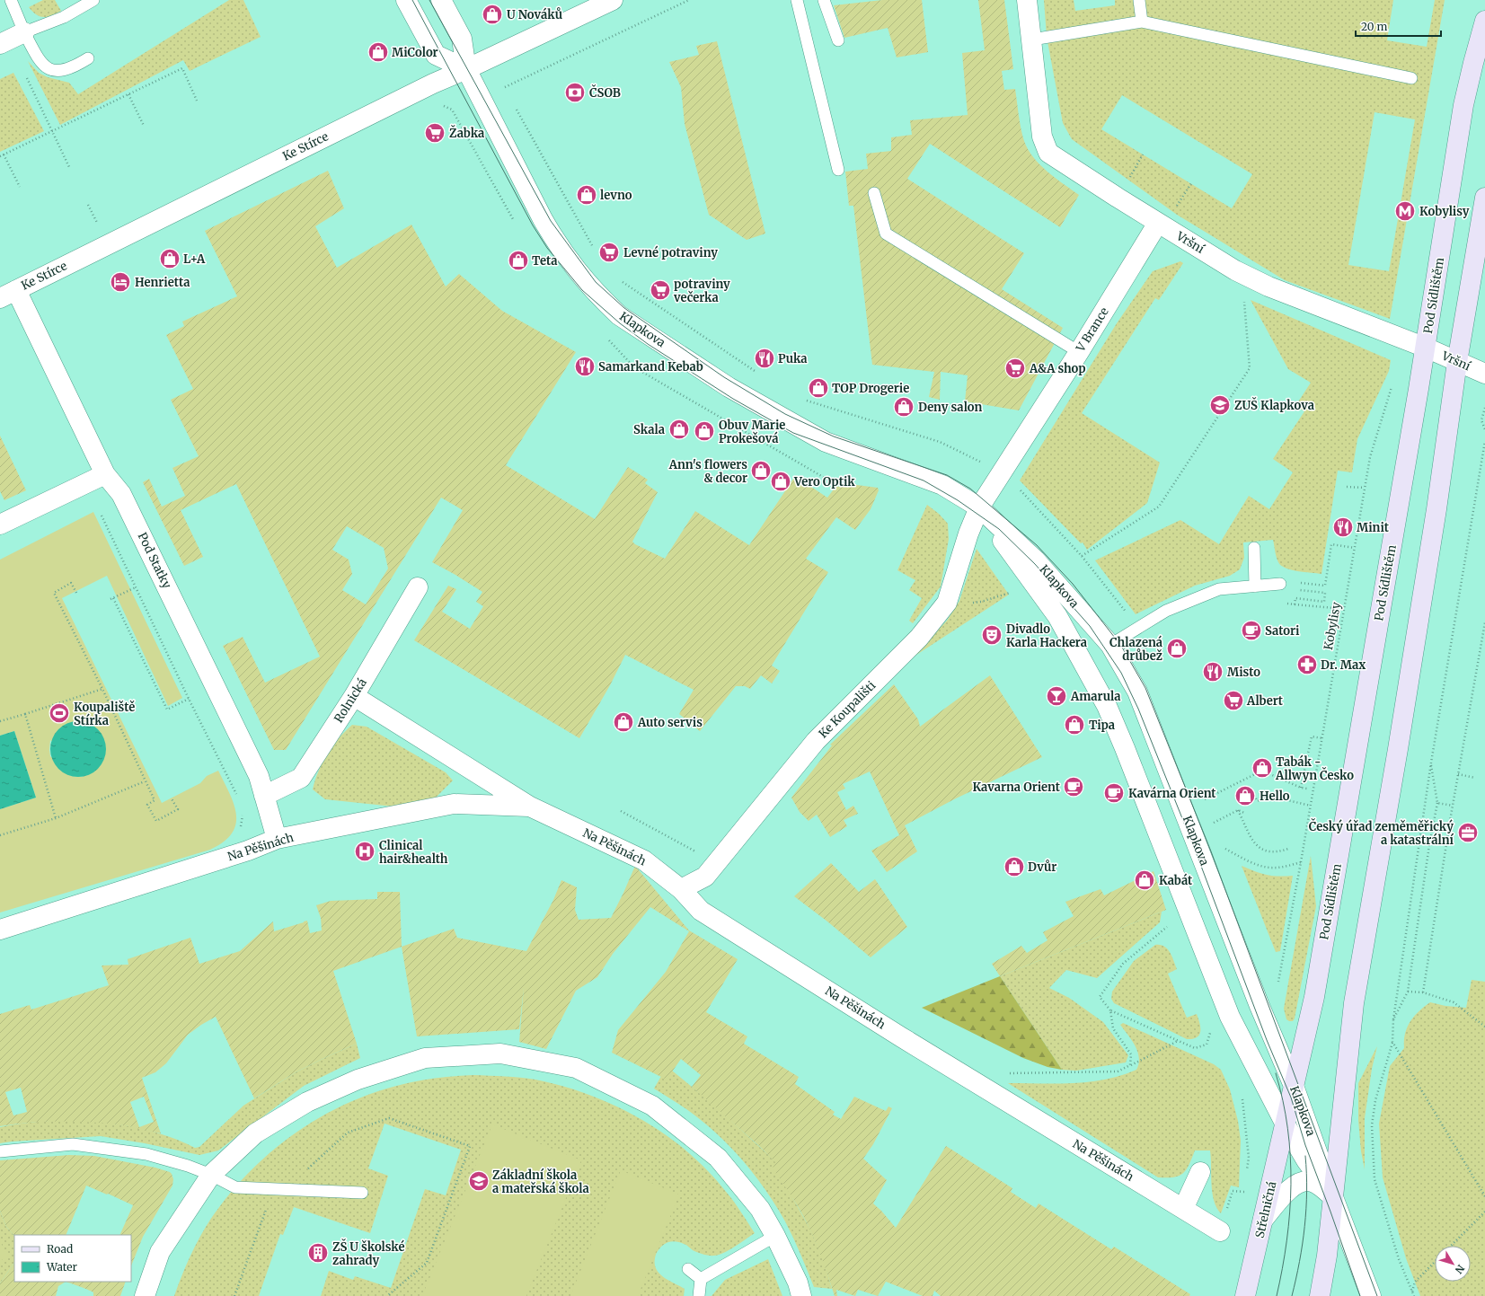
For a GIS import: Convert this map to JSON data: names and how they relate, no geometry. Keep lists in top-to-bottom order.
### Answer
{
  "streets": {
    "main road": ["Pod Sídlištěm", "Střelničná"],
    "street": [
      "Ke Stírce",
      "Vršní",
      "Klapkova",
      "V Brance",
      "Pod Statky",
      "Rolnická",
      "Ke Koupališti",
      "Na Pěšinách"
    ],
    "path": ["Kobylisy"]
  },
  "crossings": [
    ["Ke Stírce", "Klapkova"],
    ["Ke Stírce", "Pod Statky"],
    ["Vršní", "Pod Sídlištěm"],
    ["Vršní", "V Brance"],
    ["Pod Sídlištěm", "Klapkova"],
    ["Pod Sídlištěm", "Střelničná"],
    ["Klapkova", "V Brance"],
    ["Klapkova", "Ke Koupališti"],
    ["Klapkova", "Střelničná"],
    ["V Brance", "Ke Koupališti"],
    ["Pod Statky", "Rolnická"],
    ["Pod Statky", "Na Pěšinách"],
    ["Rolnická", "Na Pěšinách"],
    ["Ke Koupališti", "Na Pěšinách"]
  ],
  "places": {
    "shop": [
      "U Nováků",
      "MiColor",
      "levno",
      "L+A",
      "Teta",
      "TOP Drogerie",
      "Deny salon",
      "Skala",
      "Obuv Marie Prokešová",
      "Ann's flowers & decor",
      "Vero Optik",
      "Chlazená drůbež",
      "Auto servis",
      "Tipa",
      "Tabák - Allwyn Česko",
      "Hello",
      "Dvůr",
      "Kabát"
    ],
    "bank": ["ČSOB"],
    "supermarket": [
      "Žabka",
      "Levné potraviny",
      "potraviny večerka",
      "A&A shop",
      "Albert"
    ],
    "metro station": ["Kobylisy"],
    "hotel": ["Henrietta"],
    "restaurant": [
      "Puka",
      "Samarkand Kebab",
      "Minit",
      "Misto"
    ],
    "school or university": ["ZUŠ Klapkova", "Základní škola a mateřská škola"],
    "cafe": ["Satori", "Kavarna Orient", "Kavárna Orient"],
    "theatre": ["Divadlo Karla Hackera"],
    "pharmacy": ["Dr. Max"],
    "bar": ["Amarula"],
    "sports": ["Koupaliště Stírka"],
    "office": ["Český úřad zeměměřický a katastrální"],
    "hospital": ["Clinical hair&health"],
    "building": ["ZŠ U školské zahrady"]
  },
  "legend": ["Road", "Water"],
  "scale_bar": "20 m",
  "north": "bottom right"
}
